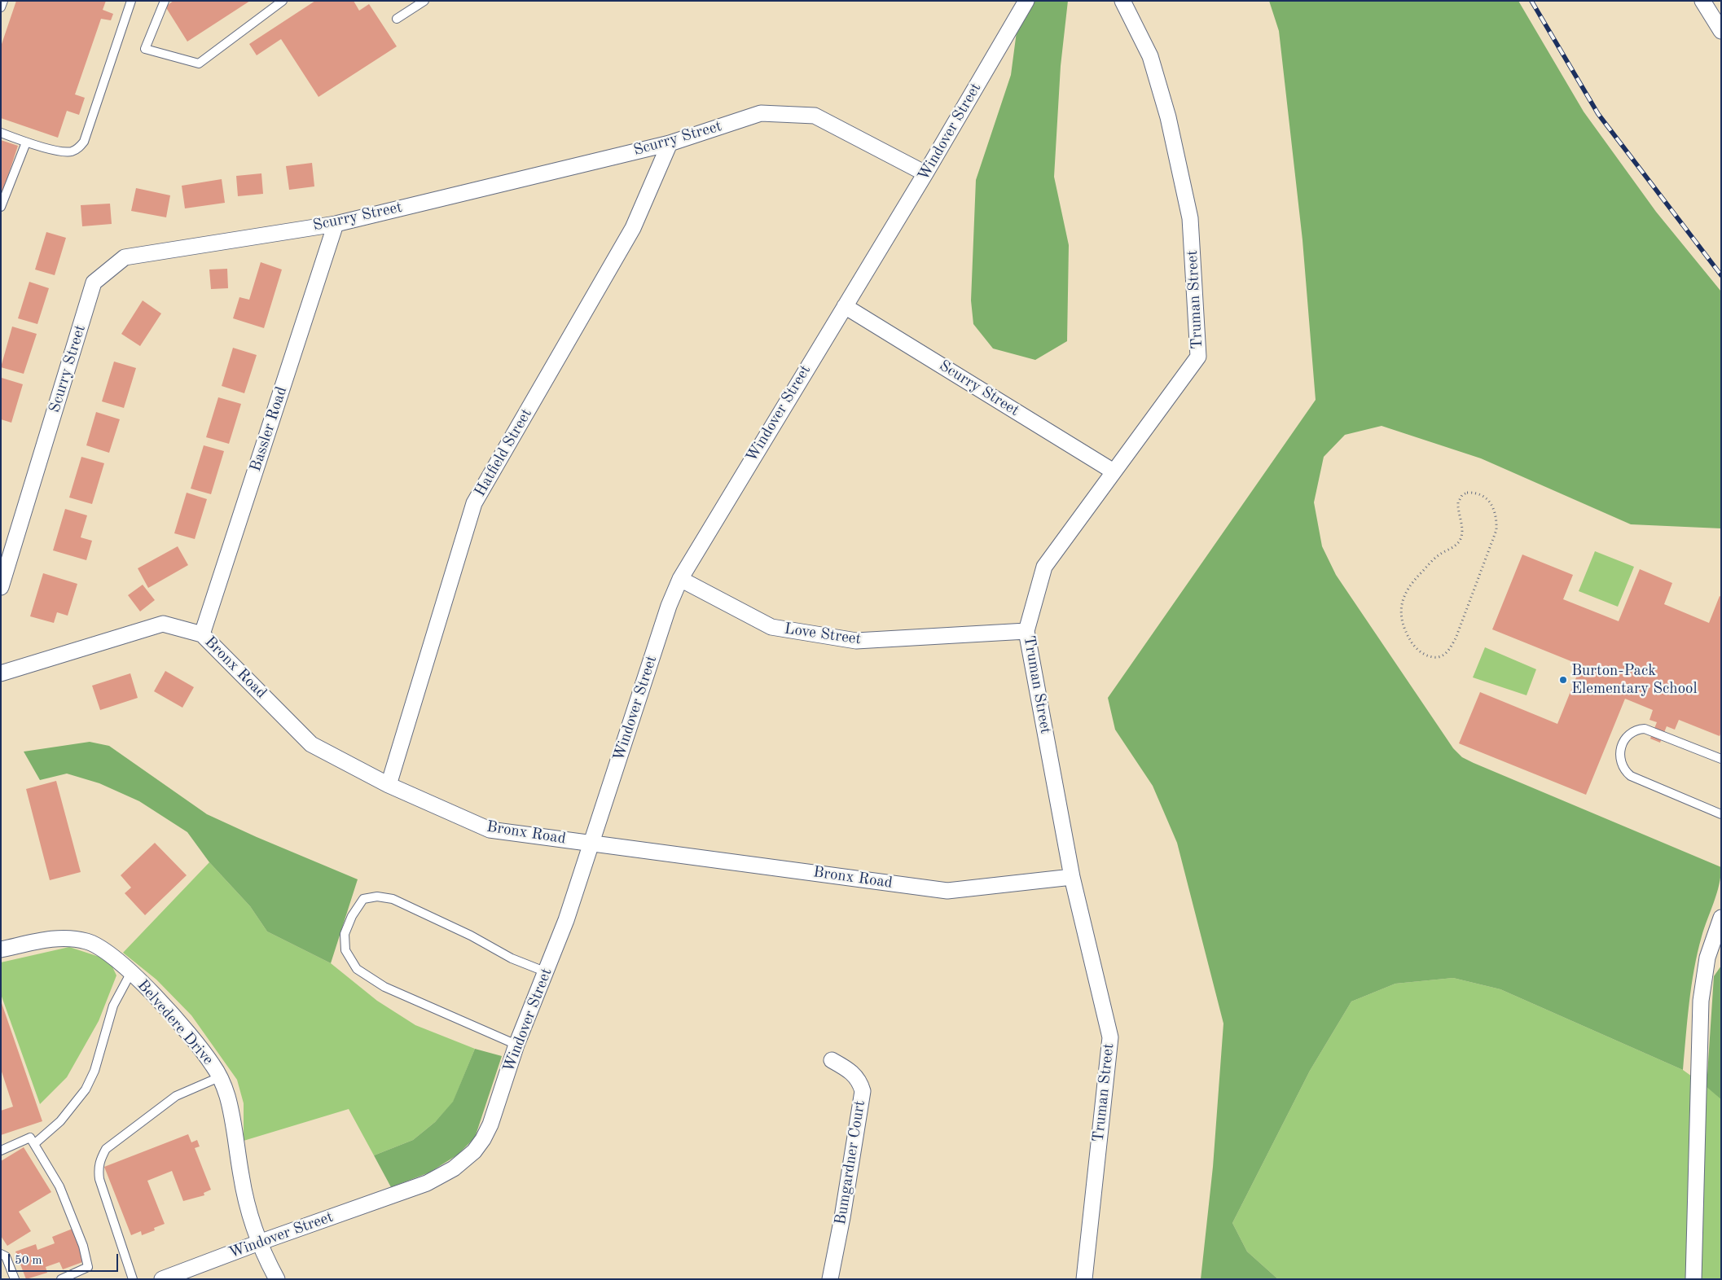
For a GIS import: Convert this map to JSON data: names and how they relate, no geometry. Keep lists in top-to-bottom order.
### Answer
{
  "streets": {
    "street": [
      "Windover Street",
      "Scurry Street",
      "Truman Street",
      "Bassler Road",
      "Hatfield Street",
      "Love Street",
      "Bronx Road",
      "Belvedere Drive",
      "Bumgardner Court"
    ]
  },
  "crossings": [
    ["Windover Street", "Scurry Street"],
    ["Windover Street", "Love Street"],
    ["Windover Street", "Bronx Road"],
    ["Windover Street", "Belvedere Drive"],
    ["Scurry Street", "Truman Street"],
    ["Scurry Street", "Bassler Road"],
    ["Scurry Street", "Hatfield Street"],
    ["Truman Street", "Love Street"],
    ["Truman Street", "Bronx Road"],
    ["Bassler Road", "Bronx Road"],
    ["Hatfield Street", "Bronx Road"]
  ],
  "places": ["Burton-Pack Elementary School"],
  "scale_bar": "50 m"
}
